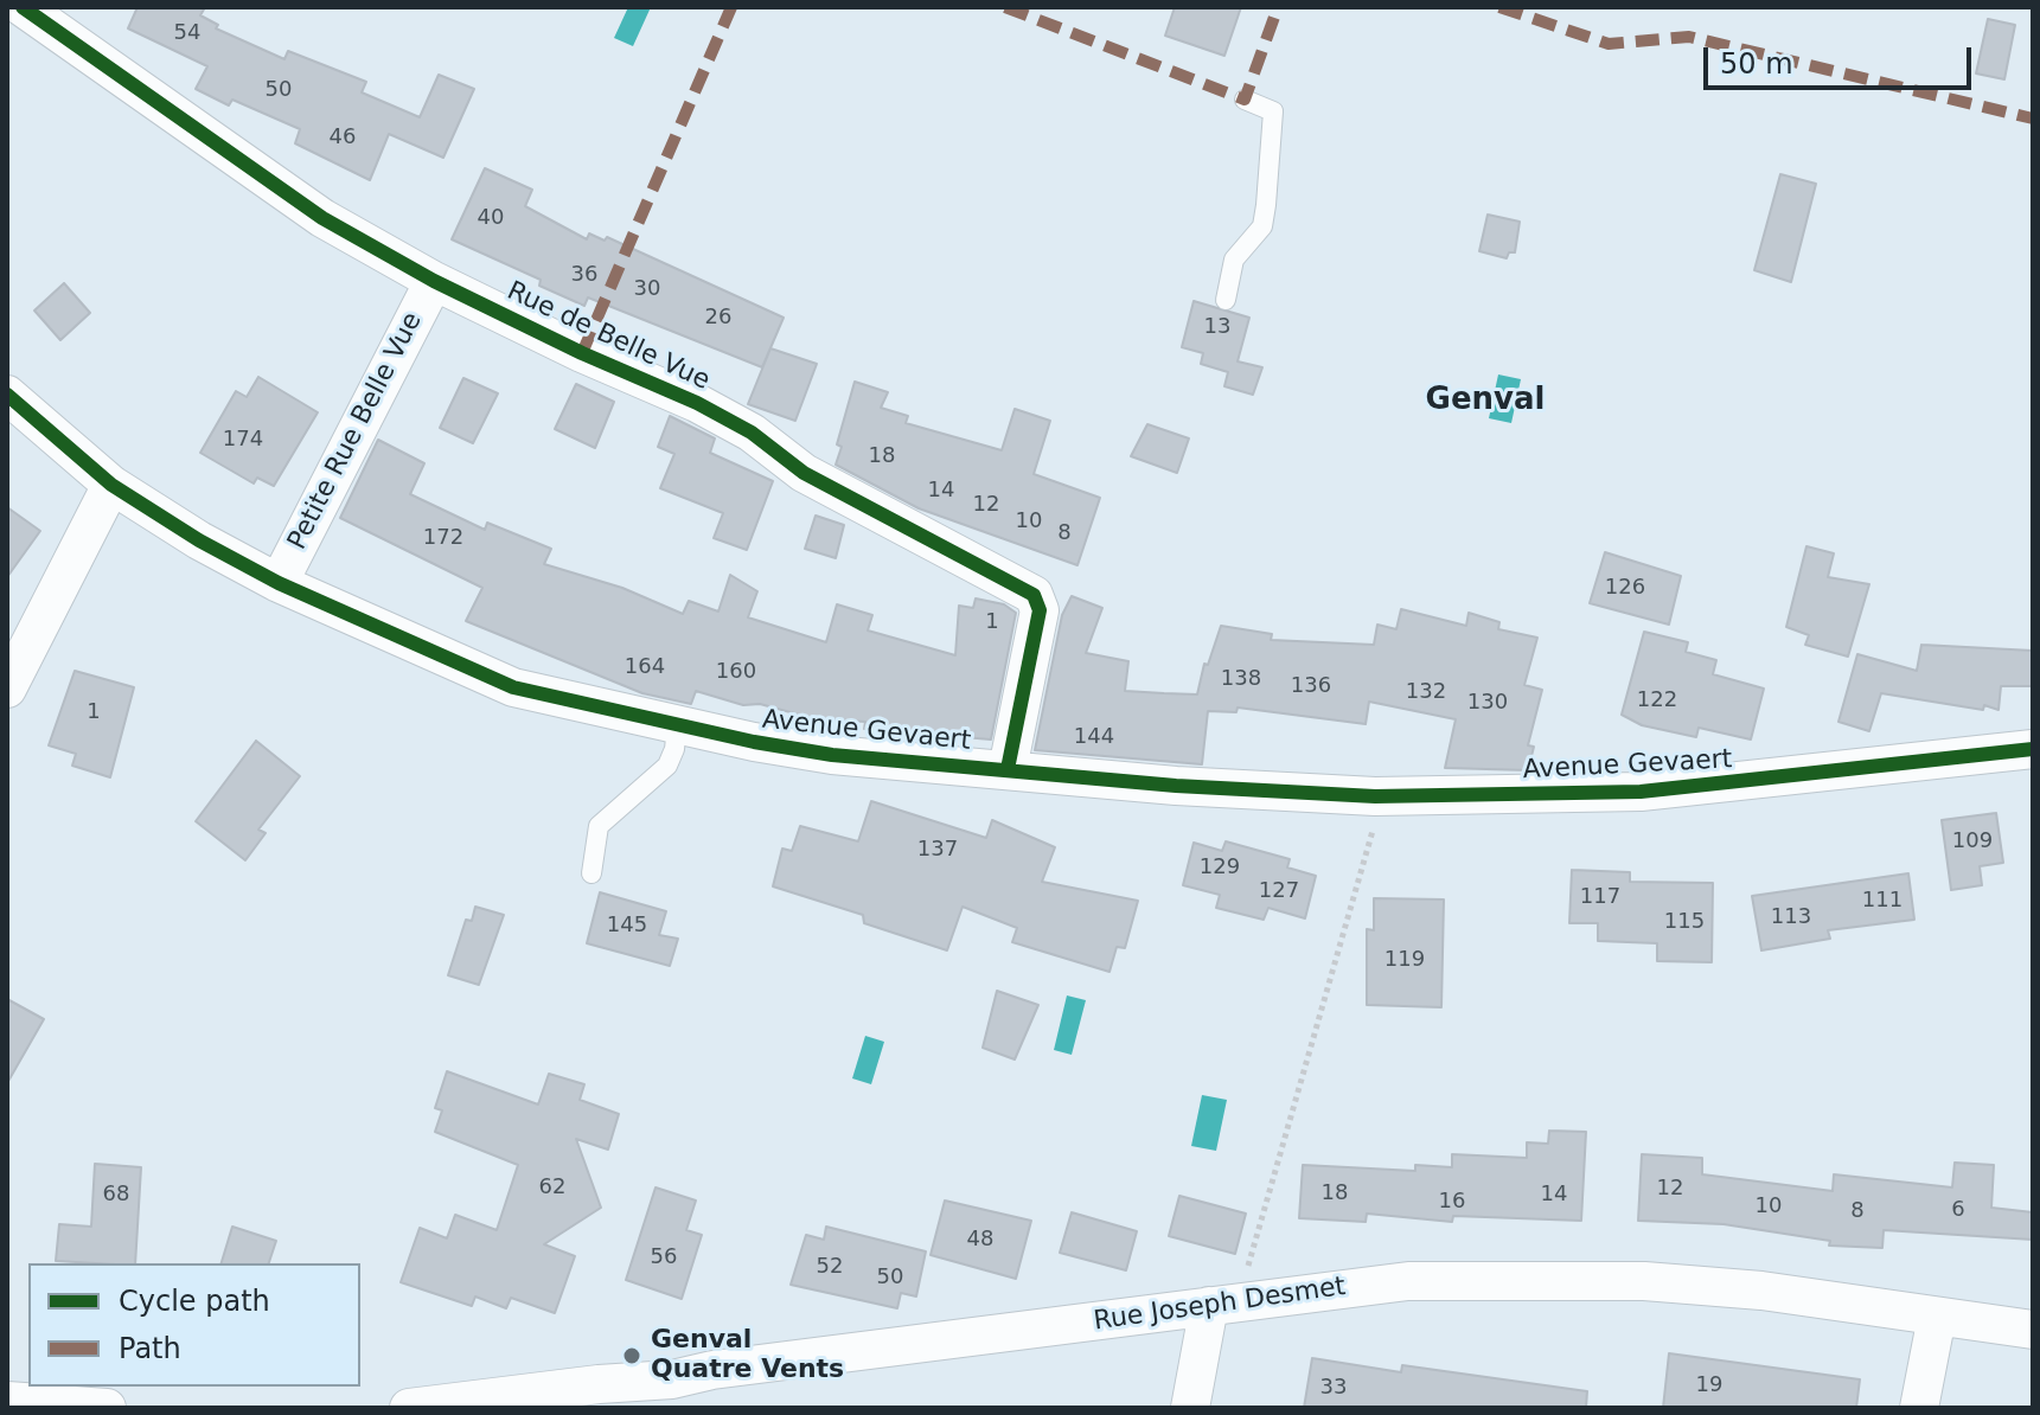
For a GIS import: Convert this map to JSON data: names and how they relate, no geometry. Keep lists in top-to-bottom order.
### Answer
{
  "streets": {
    "street": [
      "Rue de Belle Vue",
      "Petite Rue Belle Vue",
      "Avenue Gevaert",
      "Rue Joseph Desmet"
    ]
  },
  "crossings": [
    ["Rue de Belle Vue", "Petite Rue Belle Vue"],
    ["Rue de Belle Vue", "Avenue Gevaert"],
    ["Petite Rue Belle Vue", "Avenue Gevaert"]
  ],
  "districts": ["Genval"],
  "places": ["Genval Quatre Vents"],
  "house_numbers": [
    "54",
    "50",
    "46",
    "40",
    "36",
    "30",
    "26",
    "13",
    "174",
    "18",
    "14",
    "12",
    "10",
    "8",
    "172",
    "126",
    "1",
    "164",
    "160",
    "138",
    "136",
    "132",
    "122",
    "130",
    "1",
    "144",
    "109",
    "137",
    "129",
    "127",
    "117",
    "111",
    "113",
    "115",
    "145",
    "119",
    "62",
    "12",
    "18",
    "68",
    "14",
    "16",
    "10",
    "6",
    "8",
    "48",
    "56",
    "52",
    "50",
    "19",
    "33"
  ],
  "legend": ["Cycle path", "Path"],
  "scale_bar": "50 m"
}
